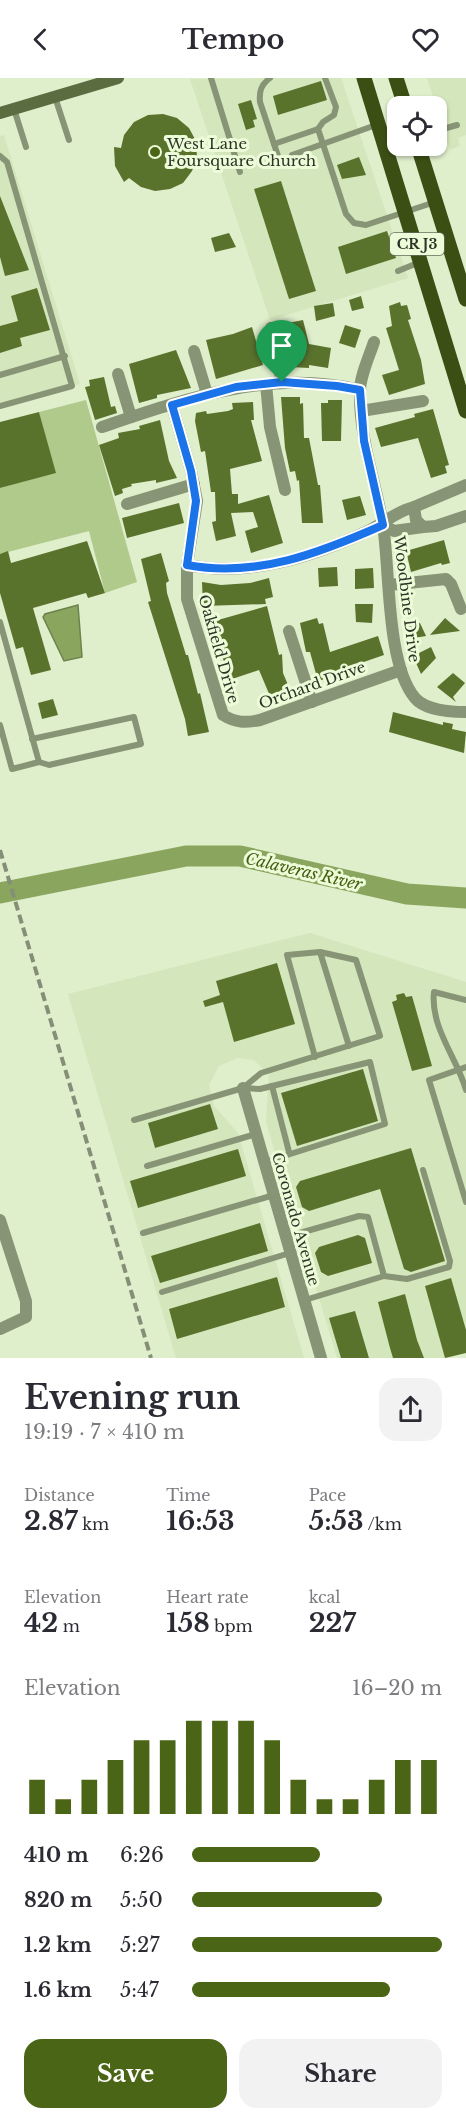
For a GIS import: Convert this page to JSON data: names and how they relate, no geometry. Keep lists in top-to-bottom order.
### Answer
{
  "streets": {
    "main road": ["CR J3"],
    "street": [
      "Woodbine Drive",
      "Oakfield Drive",
      "Orchard Drive",
      "Coronado Avenue"
    ]
  },
  "crossings": [
    ["Woodbine Drive", "Orchard Drive"],
    ["Oakfield Drive", "Orchard Drive"]
  ],
  "water": ["Calaveras River"],
  "places": ["West Lane Foursquare Church"],
  "page": {
    "header": "Tempo",
    "heading": ["Evening run", "19:19 · 7 × 410 m"],
    "stats": [
      ["Distance", "2.87 km"],
      ["Time", "16:53"],
      ["Pace", "5:53 /km"],
      ["Elevation", "42 m"],
      ["Heart rate", "158 bpm"],
      ["kcal", "227"]
    ],
    "chart": ["Elevation", "16–20 m"],
    "list": [
      {
        "name": "410 m",
        "note": "6:26"
      },
      {
        "name": "820 m",
        "note": "5:50"
      },
      {
        "name": "1.2 km",
        "note": "5:27"
      },
      {
        "name": "1.6 km",
        "note": "5:47"
      }
    ],
    "buttons": ["Save", "Share"]
  }
}
